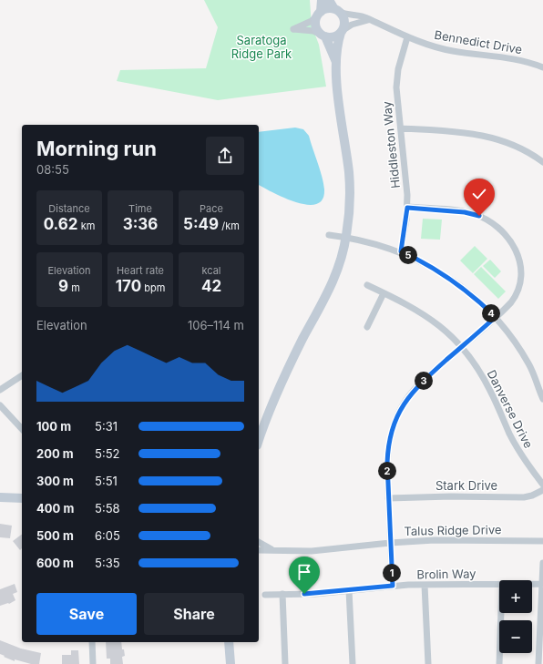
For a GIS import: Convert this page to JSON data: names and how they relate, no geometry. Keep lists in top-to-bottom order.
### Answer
{
  "streets": {
    "street": [
      "Bennedict Drive",
      "Hiddleston Way",
      "Danverse Drive",
      "Stark Drive",
      "Talus Ridge Drive",
      "Brolin Way"
    ]
  },
  "crossings": [
    ["Bennedict Drive", "Hiddleston Way"]
  ],
  "parks": ["Saratoga Ridge Park"],
  "page": {
    "heading": ["Morning run", "08:55"],
    "stats": [
      ["Distance", "0.62 km"],
      ["Time", "3:36"],
      ["Pace", "5:49 /km"],
      ["Elevation", "9 m"],
      ["Heart rate", "170 bpm"],
      ["kcal", "42"]
    ],
    "pins": [
      "5",
      "4",
      "3",
      "2",
      "1"
    ],
    "chart": ["Elevation", "106–114 m"],
    "list": [
      {
        "name": "100 m",
        "note": "5:31"
      },
      {
        "name": "200 m",
        "note": "5:52"
      },
      {
        "name": "300 m",
        "note": "5:51"
      },
      {
        "name": "400 m",
        "note": "5:58"
      },
      {
        "name": "500 m",
        "note": "6:05"
      },
      {
        "name": "600 m",
        "note": "5:35"
      }
    ],
    "map_buttons": ["+", "−"],
    "buttons": ["Save", "Share"]
  }
}
